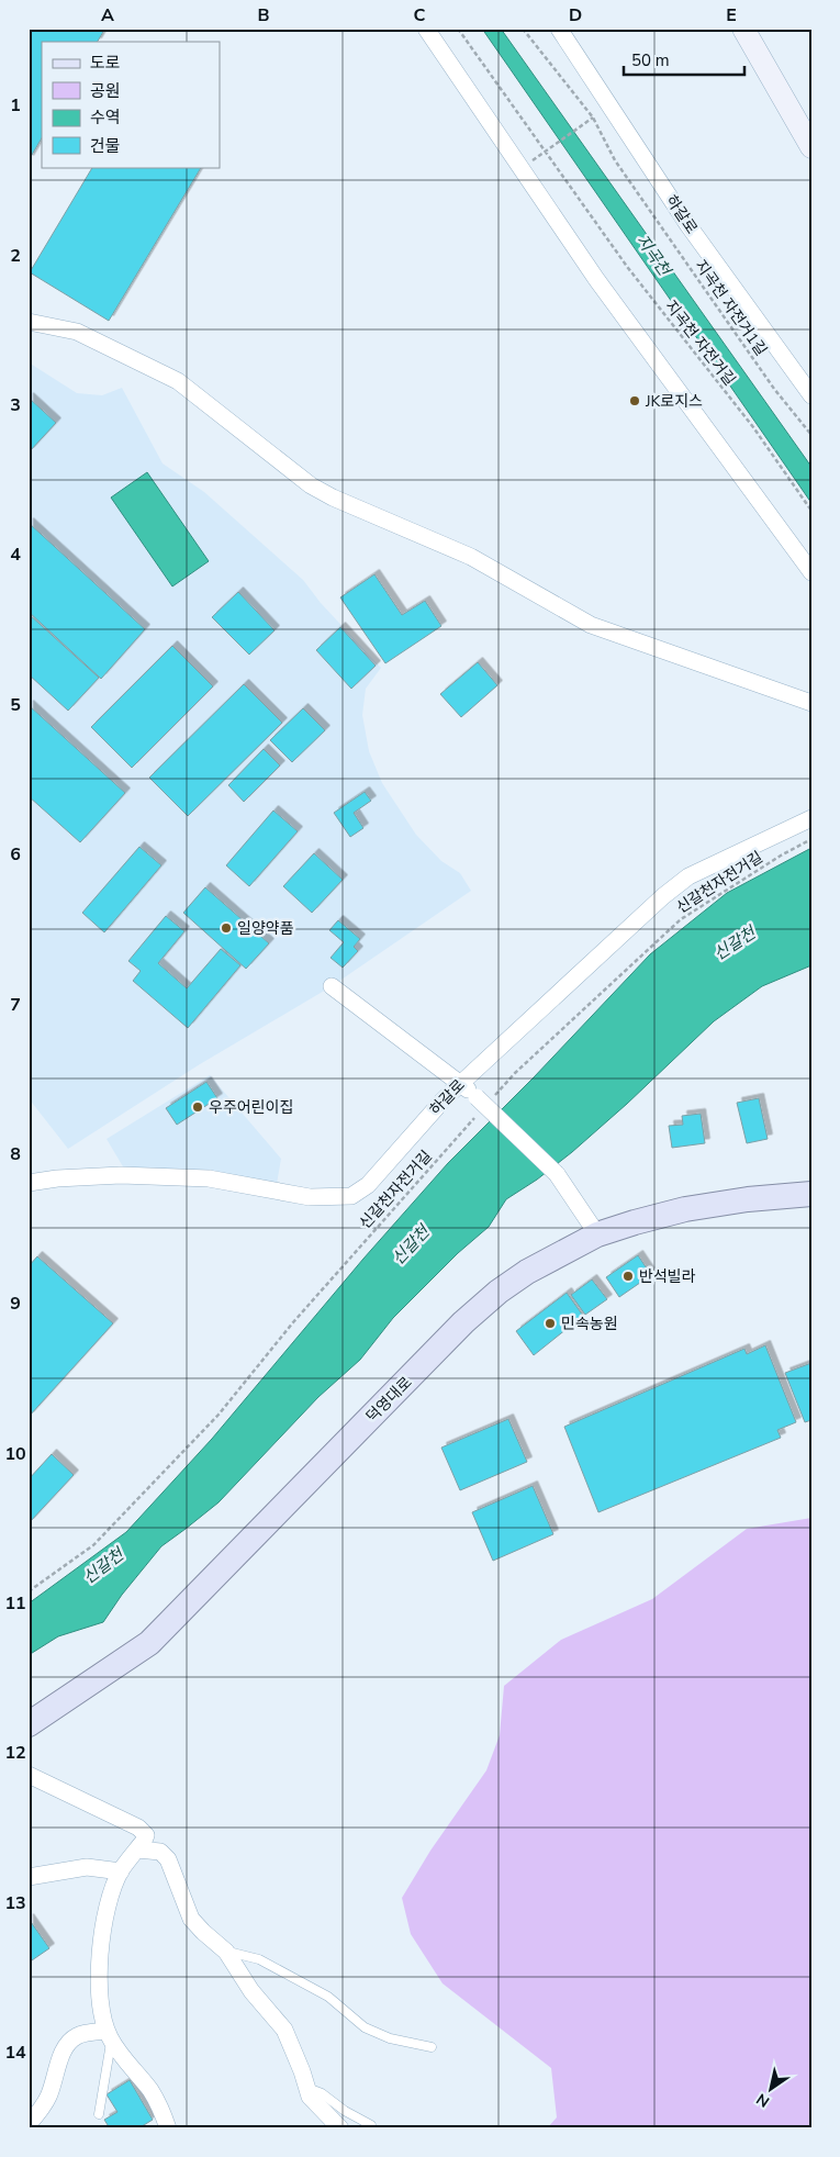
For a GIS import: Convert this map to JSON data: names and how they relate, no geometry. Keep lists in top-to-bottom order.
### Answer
{
  "streets": {
    "main road": ["덕영대로"],
    "street": ["하갈로"],
    "path": ["지곡천 자전거1길", "지곡천 자전거길", "신갈천자전거길"]
  },
  "water": ["지곡천", "신갈천"],
  "places": [
    "JK로지스",
    "일양약품",
    "우주어린이집",
    "반석빌라",
    "민속농원"
  ],
  "legend": [
    "도로",
    "공원",
    "수역",
    "건물"
  ],
  "scale_bar": "50 m",
  "north": "bottom left",
  "grid": {
    "columns": [
      "A",
      "B",
      "C",
      "D",
      "E"
    ],
    "rows": [
      "1",
      "2",
      "3",
      "4",
      "5",
      "6",
      "7",
      "8",
      "9",
      "10",
      "11",
      "12",
      "13",
      "14"
    ]
  }
}
